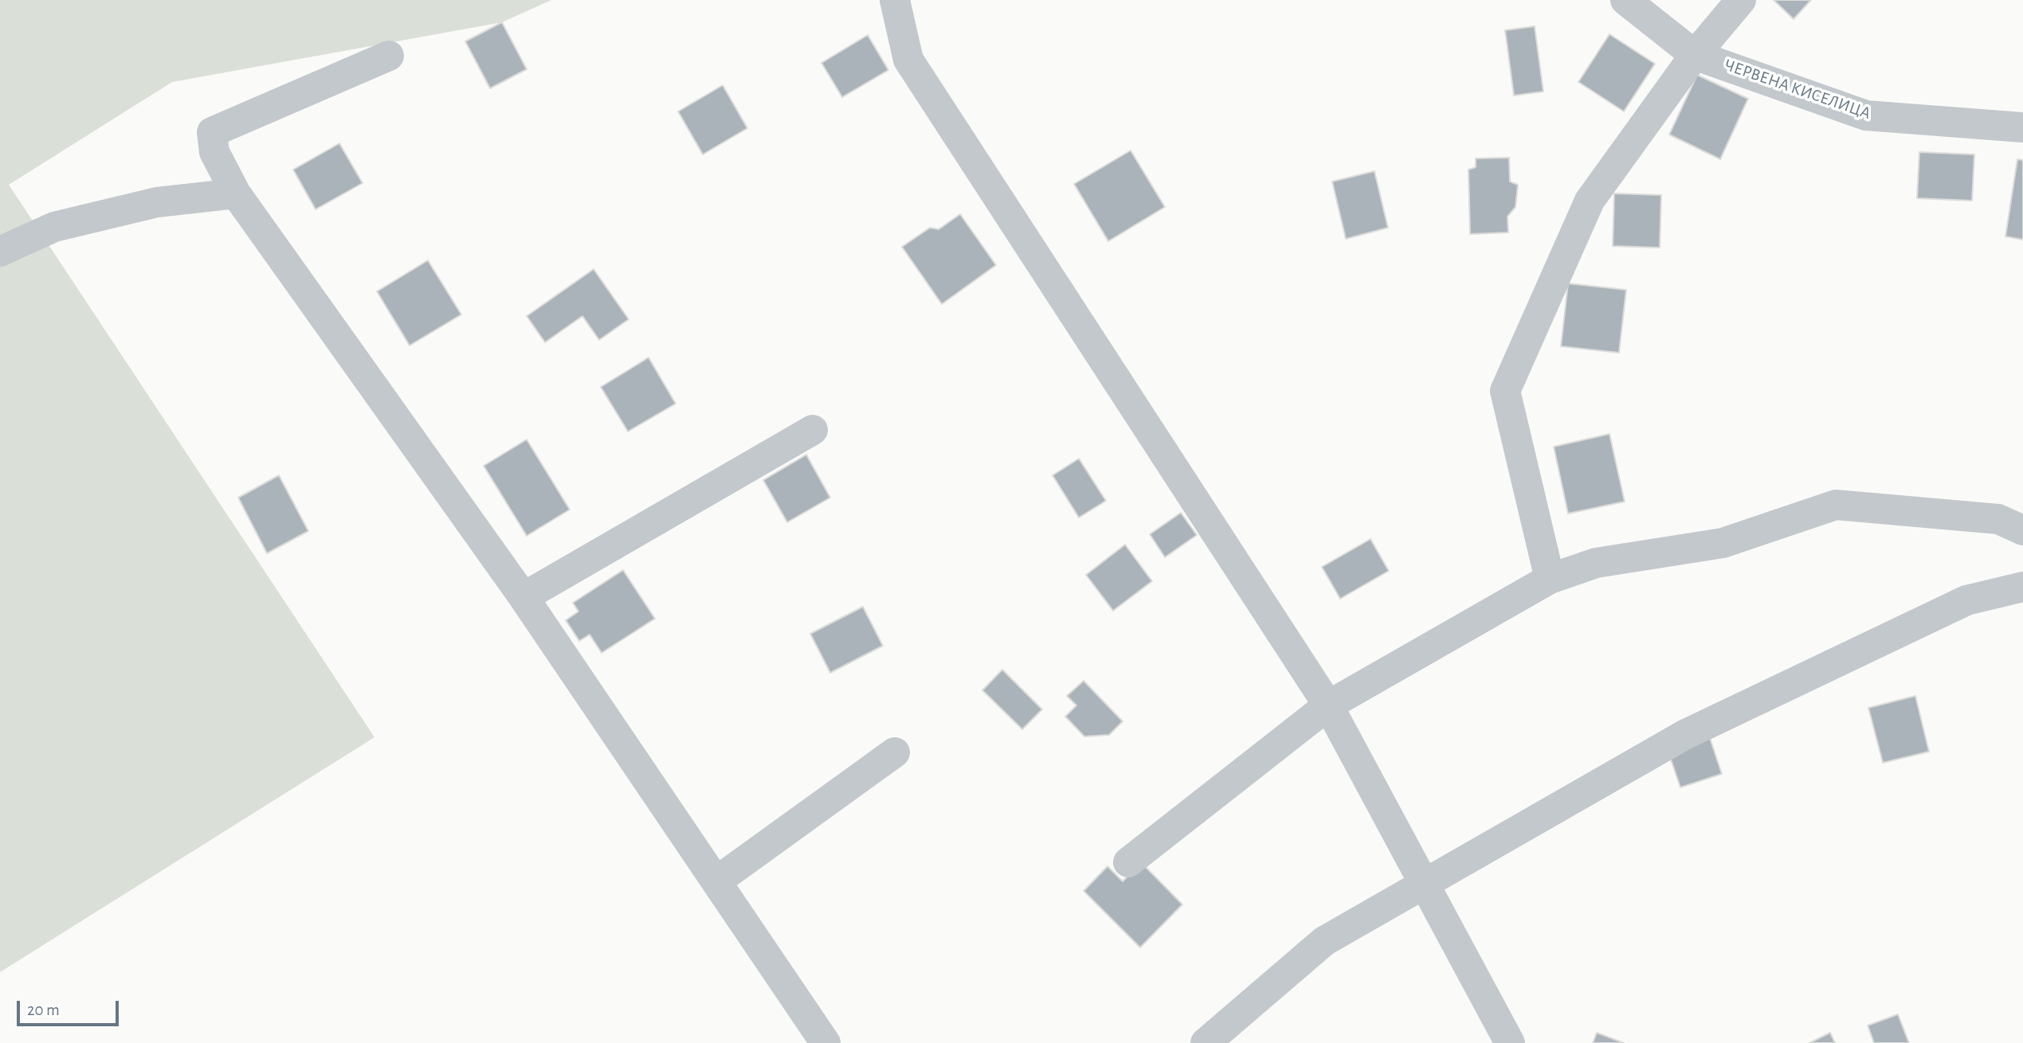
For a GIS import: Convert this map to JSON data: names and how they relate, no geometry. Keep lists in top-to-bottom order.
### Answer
{
  "streets": {
    "street": ["ЧЕРВЕНА КИСЕЛИЦА"]
  },
  "scale_bar": "20 m"
}
